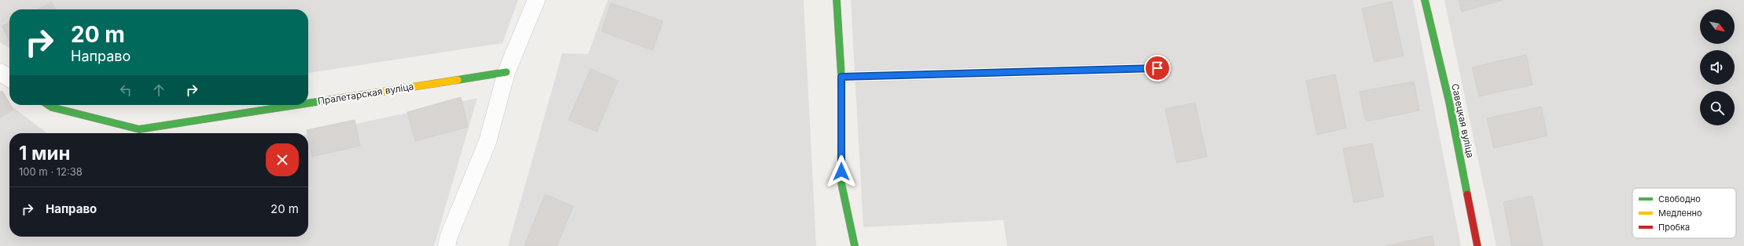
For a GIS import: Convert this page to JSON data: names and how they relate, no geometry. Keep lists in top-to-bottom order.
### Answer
{
  "streets": {
    "street": ["Пралетарская вуліца", "Савецкая вуліца"]
  },
  "legend": ["Свободно", "Медленно", "Пробка"],
  "north": "bottom right",
  "page": {
    "turn": ["20 m", "Направо"],
    "heading": ["1 мин", "100 m · 12:38"],
    "list": [
      {
        "name": "Направо",
        "value": "20 m"
      }
    ]
  }
}
